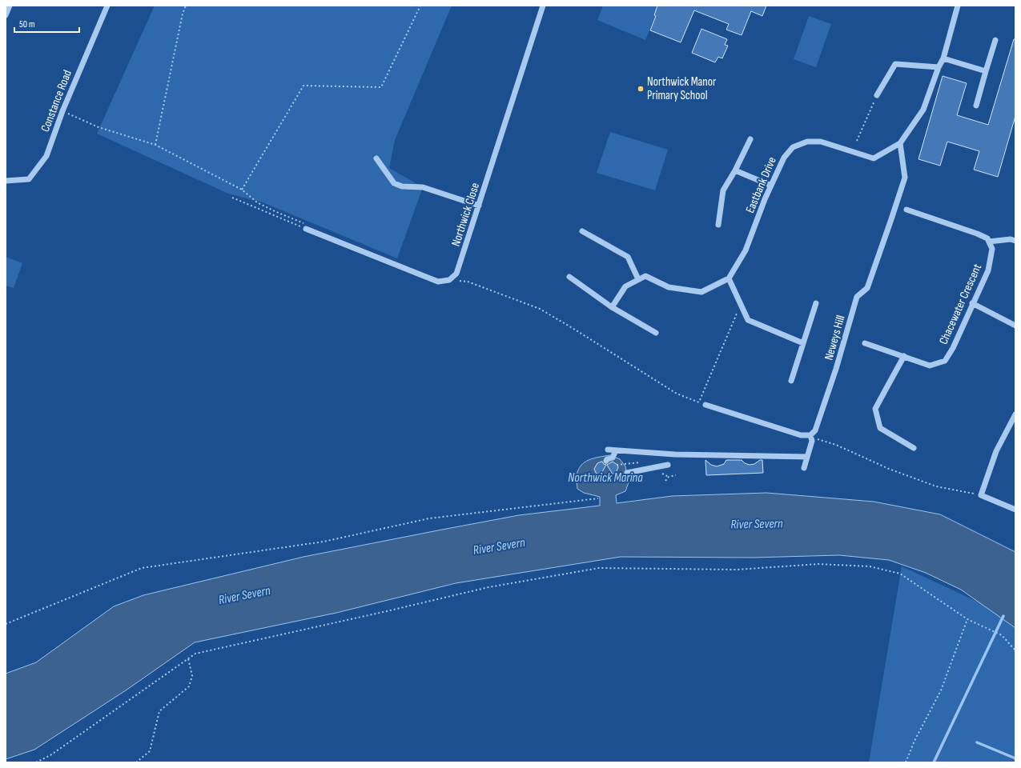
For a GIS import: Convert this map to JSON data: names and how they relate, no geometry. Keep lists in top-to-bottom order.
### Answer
{
  "streets": {
    "street": [
      "Constance Road",
      "Eastbank Drive",
      "Northwick Close",
      "Chacewater Crescent",
      "Neweys Hill"
    ]
  },
  "crossings": [
    ["Eastbank Drive", "Neweys Hill"]
  ],
  "water": ["Northwick Marina", "River Severn"],
  "places": ["Northwick Manor Primary School"],
  "scale_bar": "50 m"
}
